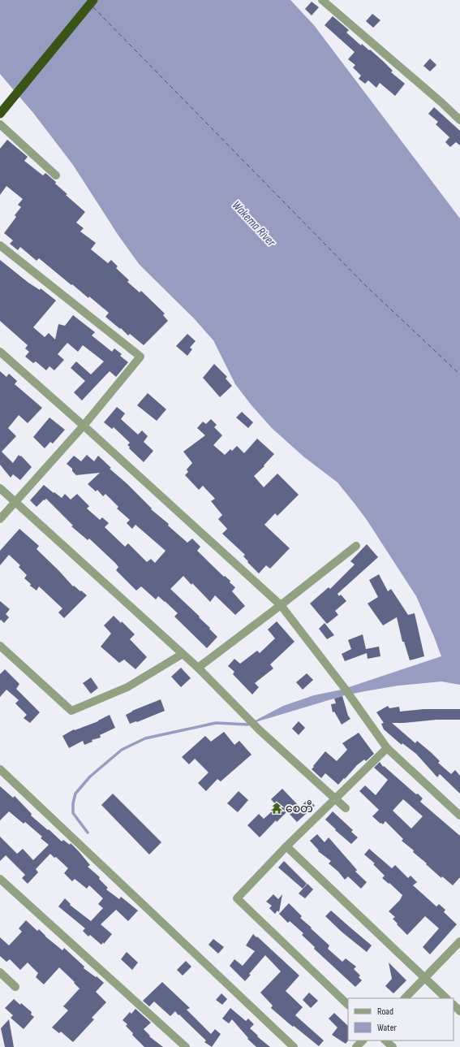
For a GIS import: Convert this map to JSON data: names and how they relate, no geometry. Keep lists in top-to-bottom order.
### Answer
{
  "water": ["Wakema River"],
  "places": {
    "temple": ["စေတီ"]
  },
  "legend": ["Road", "Water"]
}
